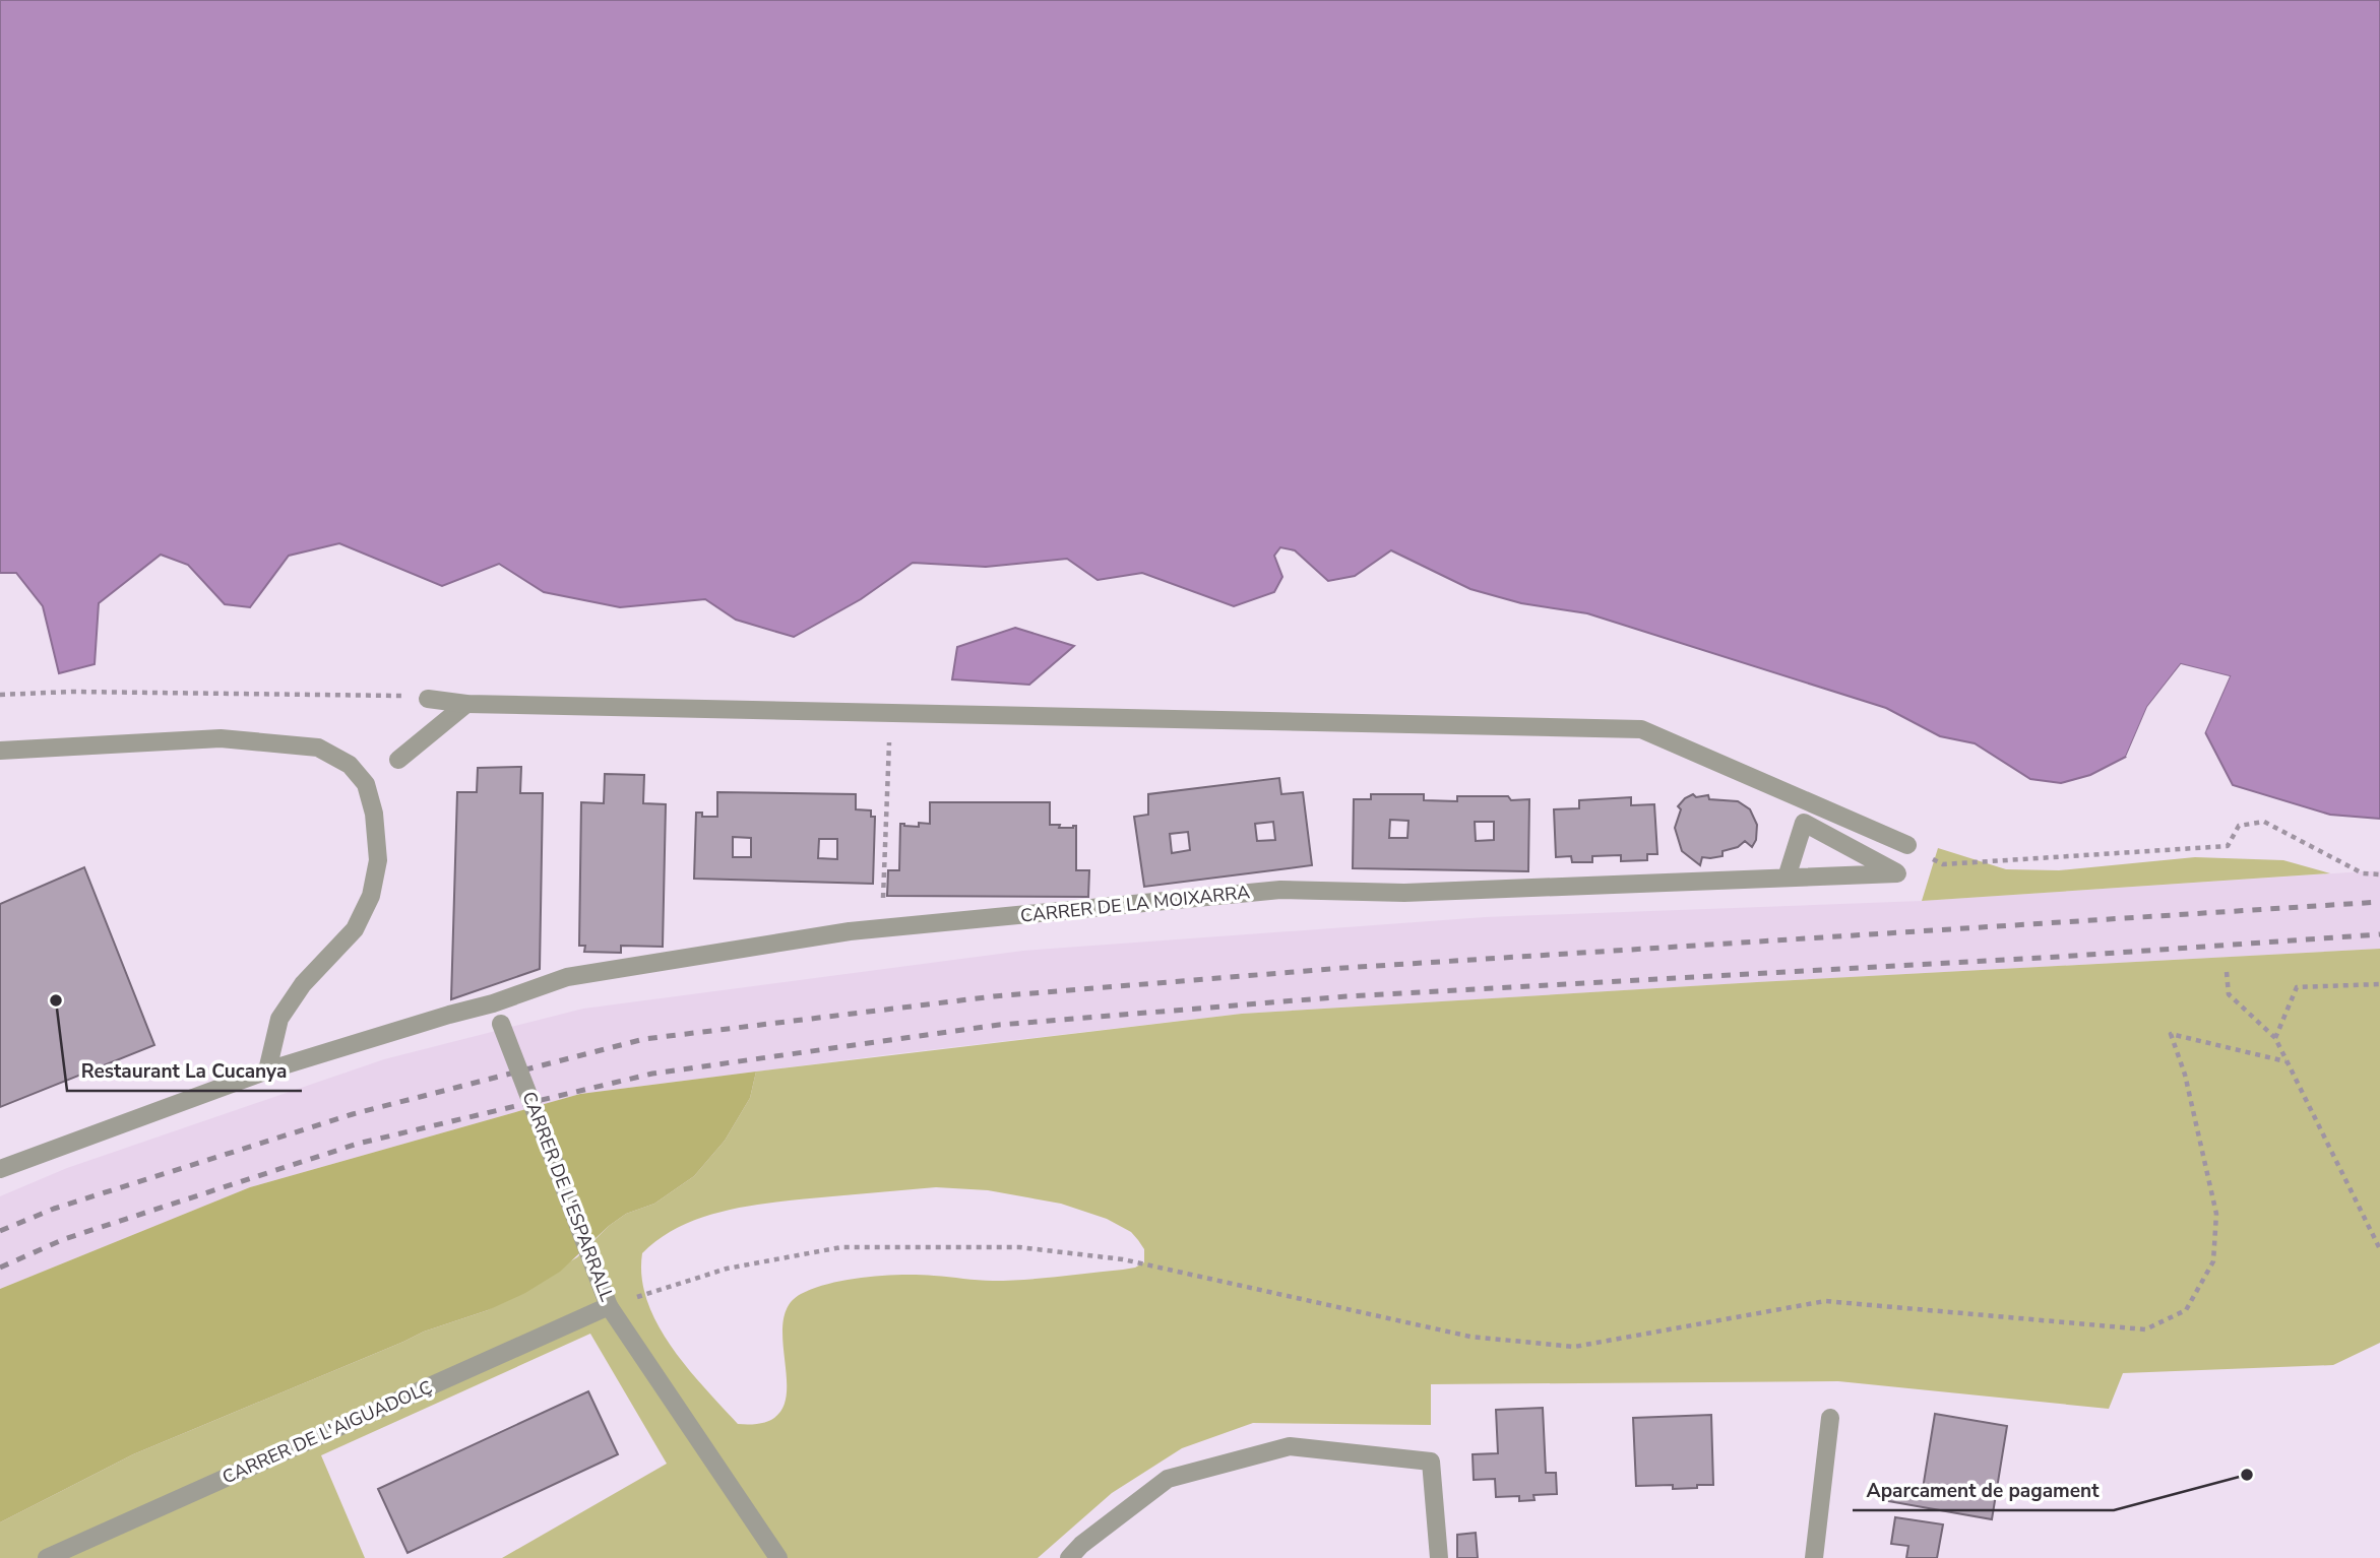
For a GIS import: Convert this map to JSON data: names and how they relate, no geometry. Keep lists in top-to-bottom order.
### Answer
{
  "streets": {
    "street": ["CARRER DE LA MOIXARRA", "CARRER DE L'ESPARRALL", "CARRER DE L'AIGUADOLÇ"]
  },
  "crossings": [
    ["CARRER DE LA MOIXARRA", "CARRER DE L'ESPARRALL"],
    ["CARRER DE L'ESPARRALL", "CARRER DE L'AIGUADOLÇ"]
  ],
  "places": ["Restaurant La Cucanya", "Aparcament de pagament"]
}
